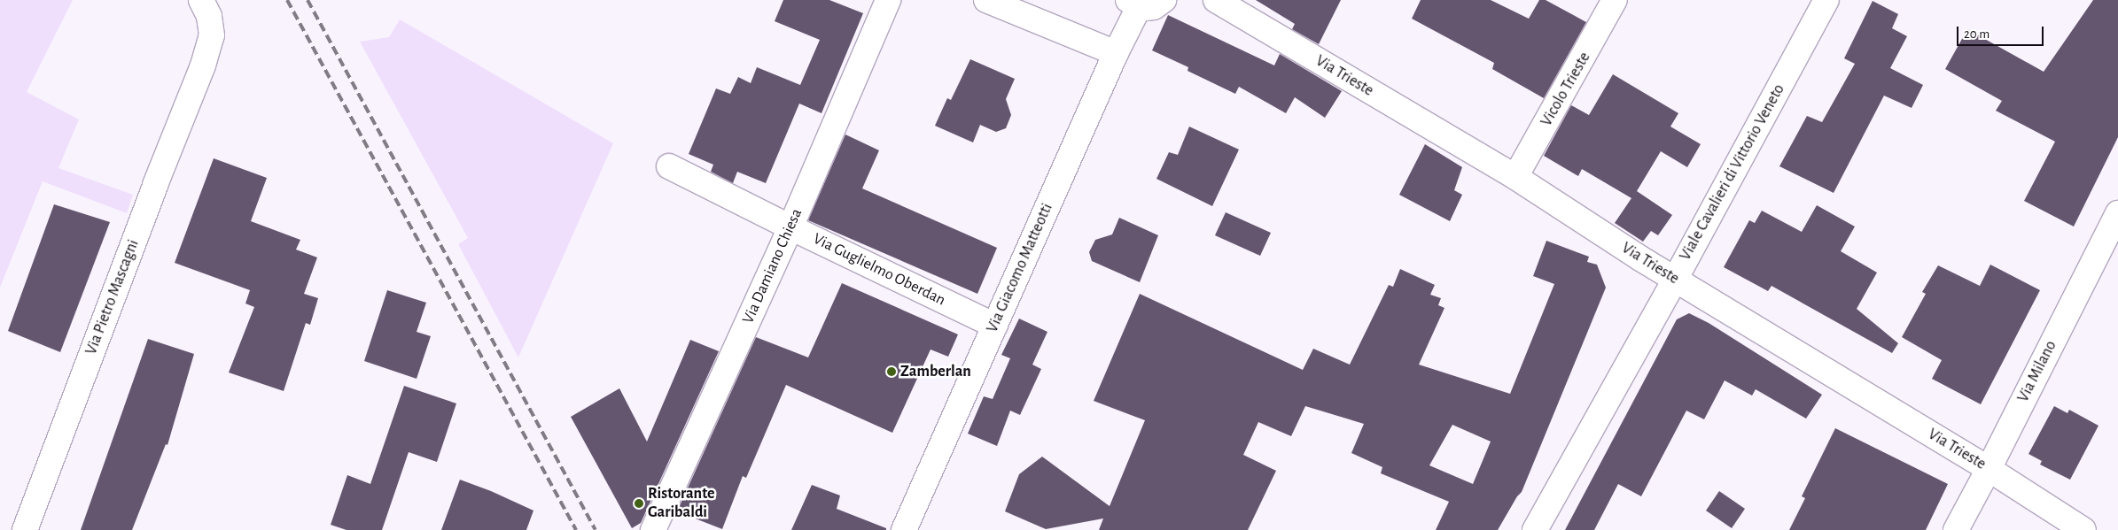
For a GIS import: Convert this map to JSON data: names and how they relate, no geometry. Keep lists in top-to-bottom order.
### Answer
{
  "streets": {
    "street": [
      "Via Trieste",
      "Vicolo Trieste",
      "Viale Cavalieri di Vittorio Veneto",
      "Via Damiano Chiesa",
      "Via Giacomo Matteotti",
      "Via Guglielmo Oberdan",
      "Via Pietro Mascagni",
      "Via Milano"
    ]
  },
  "crossings": [
    ["Via Trieste", "Vicolo Trieste"],
    ["Via Trieste", "Viale Cavalieri di Vittorio Veneto"],
    ["Via Trieste", "Via Milano"],
    ["Via Damiano Chiesa", "Via Guglielmo Oberdan"],
    ["Via Giacomo Matteotti", "Via Guglielmo Oberdan"]
  ],
  "places": ["Zamberlan", "Ristorante Garibaldi"],
  "scale_bar": "20 m"
}
